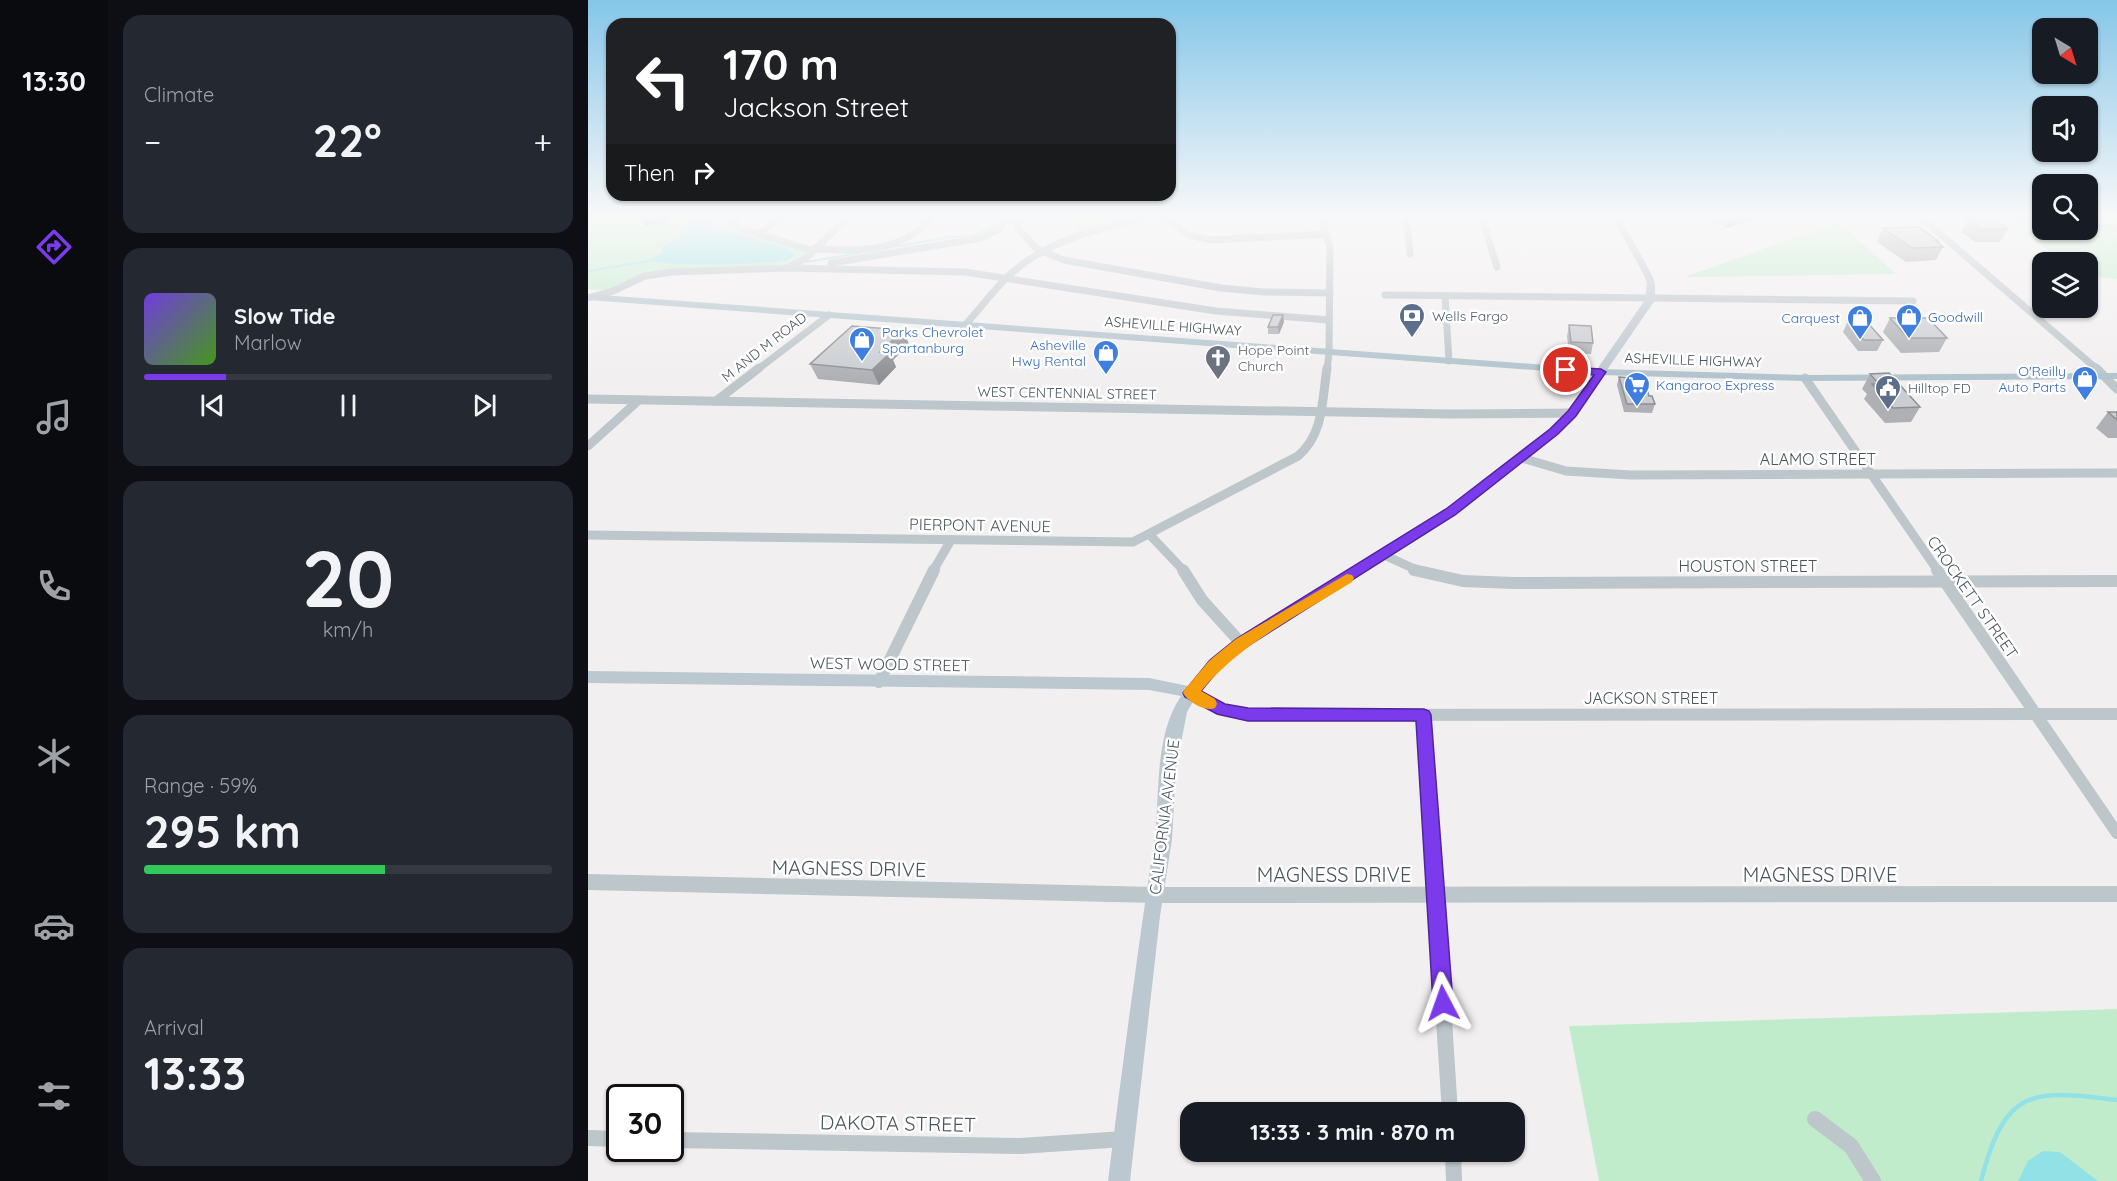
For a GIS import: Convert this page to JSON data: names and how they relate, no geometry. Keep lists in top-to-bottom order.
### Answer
{
  "streets": {
    "main road": ["ASHEVILLE HIGHWAY", "WEST WOOD STREET", "CALIFORNIA AVENUE"],
    "street": [
      "M AND M ROAD",
      "WEST CENTENNIAL STREET",
      "ALAMO STREET",
      "PIERPONT AVENUE",
      "HOUSTON STREET",
      "CROCKETT STREET",
      "JACKSON STREET",
      "MAGNESS DRIVE",
      "DAKOTA STREET"
    ]
  },
  "crossings": [
    ["ASHEVILLE HIGHWAY", "M AND M ROAD"],
    ["ASHEVILLE HIGHWAY", "PIERPONT AVENUE"],
    ["ASHEVILLE HIGHWAY", "CROCKETT STREET"],
    ["ASHEVILLE HIGHWAY", "CALIFORNIA AVENUE"],
    ["M AND M ROAD", "WEST CENTENNIAL STREET"],
    ["WEST CENTENNIAL STREET", "PIERPONT AVENUE"],
    ["WEST CENTENNIAL STREET", "CALIFORNIA AVENUE"],
    ["ALAMO STREET", "CROCKETT STREET"],
    ["ALAMO STREET", "CALIFORNIA AVENUE"],
    ["HOUSTON STREET", "CROCKETT STREET"],
    ["HOUSTON STREET", "CALIFORNIA AVENUE"],
    ["CROCKETT STREET", "JACKSON STREET"],
    ["WEST WOOD STREET", "JACKSON STREET"],
    ["WEST WOOD STREET", "CALIFORNIA AVENUE"],
    ["JACKSON STREET", "CALIFORNIA AVENUE"],
    ["CALIFORNIA AVENUE", "MAGNESS DRIVE"],
    ["CALIFORNIA AVENUE", "DAKOTA STREET"]
  ],
  "places": {
    "bank": ["Wells Fargo"],
    "shop": [
      "Goodwill",
      "Carquest",
      "Parks Chevrolet Spartanburg",
      "Asheville Hwy Rental",
      "O'Reilly Auto Parts"
    ],
    "church": ["Hope Point Church"],
    "supermarket": ["Kangaroo Express"],
    "public building": ["Hilltop FD"]
  },
  "north": "bottom right",
  "page": {
    "tabs": "13:30",
    "tile": [
      "Climate",
      ["20", "km/h"],
      ["Range · 59%", "295 km"],
      ["Arrival", "13:33"]
    ],
    "turn": ["170 m", "Jackson Street"],
    "heat": ["−", "22°", "+"],
    "then": "Then",
    "song": ["Slow Tide", "Marlow"],
    "limit": "30",
    "trip": "13:33 · 3 min · 870 m"
  }
}
